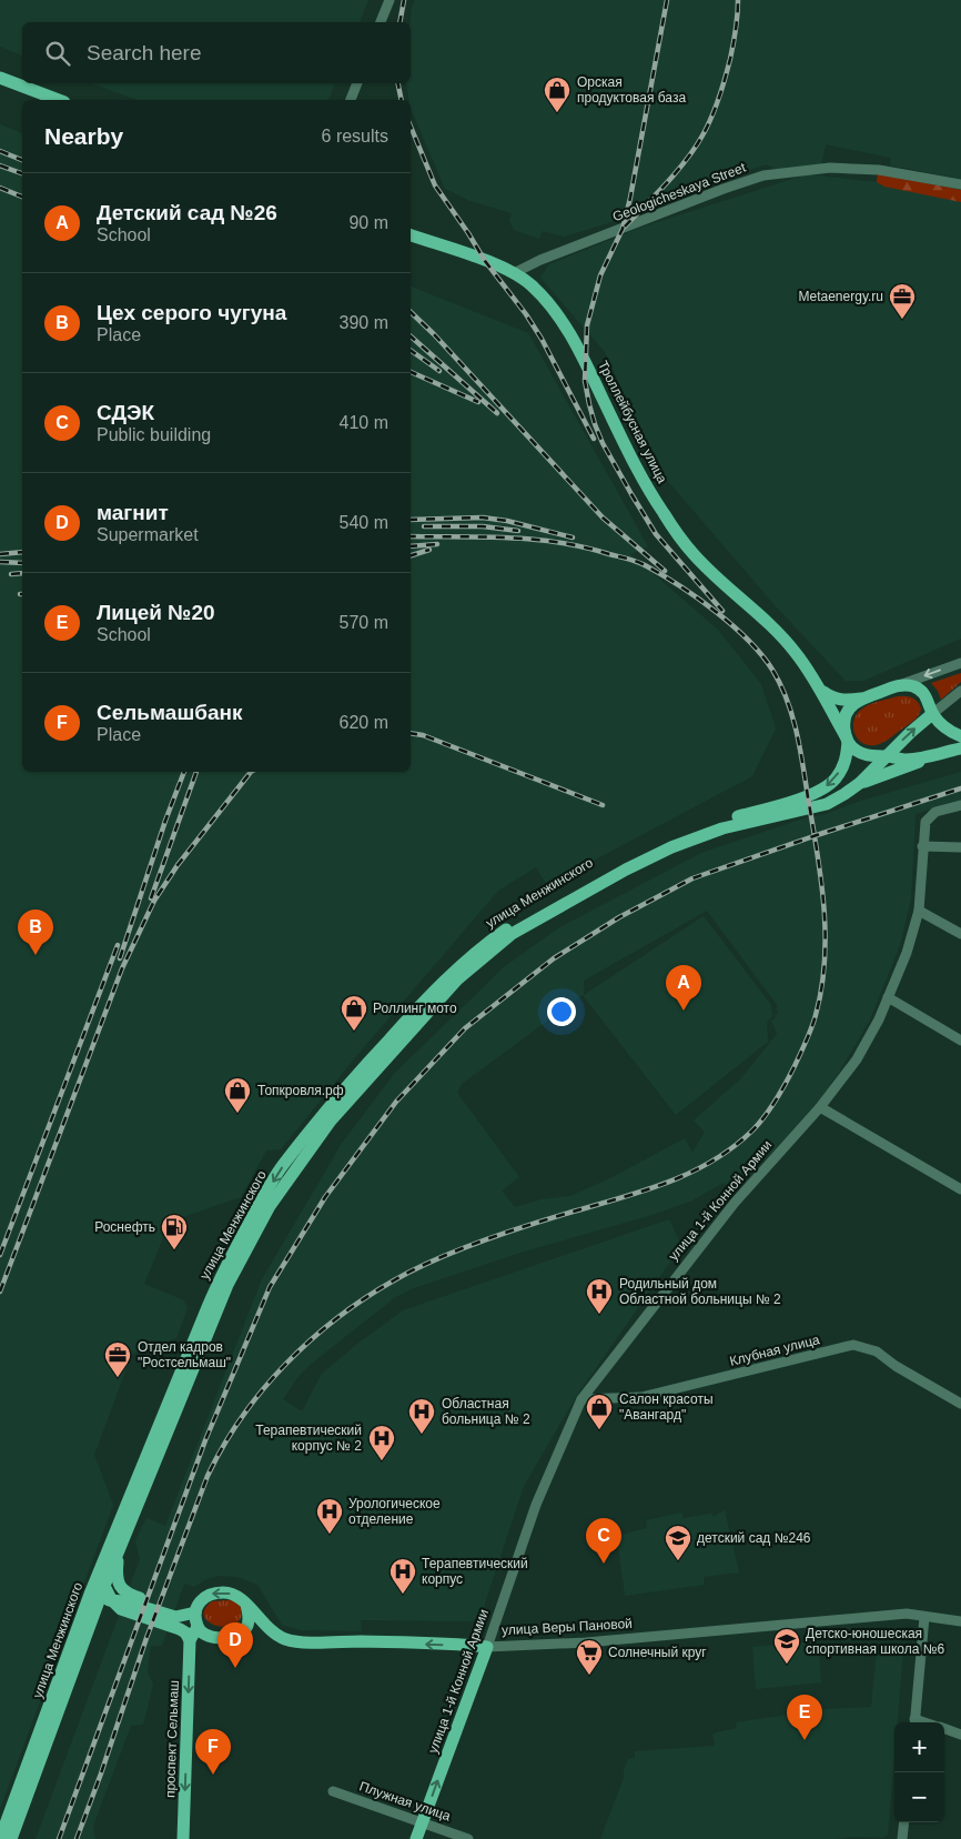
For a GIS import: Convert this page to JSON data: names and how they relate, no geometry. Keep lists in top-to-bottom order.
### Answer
{
  "streets": {
    "main road": [
      "Троллейбусная улица",
      "улица Менжинского",
      "улица 1-й Конной Армии",
      "улица Веры Пановой",
      "проспект Сельмаш"
    ],
    "street": ["Geologicheskaya Street", "Клубная улица", "Плужная улица"]
  },
  "crossings": [
    ["Geologicheskaya Street", "Троллейбусная улица"],
    ["улица 1-й Конной Армии", "Клубная улица"],
    ["улица 1-й Конной Армии", "улица Веры Пановой"],
    ["улица 1-й Конной Армии", "Плужная улица"]
  ],
  "one_way": ["улица Веры Пановой", "проспект Сельмаш"],
  "places": {
    "shop": [
      "Орская продуктовая база",
      "Роллинг мото",
      "Топкровля.рф",
      "Салон красоты \"Авангард\""
    ],
    "office": ["Metaenergy.ru", "Отдел кадров \"Ростсельмаш\""],
    "fuel station": ["Роснефть"],
    "hospital": [
      "Родильный дом Областной больницы № 2",
      "Областная больница № 2",
      "Терапевтический корпус № 2",
      "Урологическое отделение",
      "Терапевтический корпус"
    ],
    "school or university": ["детский сад №246", "Детско-юношеская спортивная школа №6"],
    "supermarket": ["Солнечный круг"]
  },
  "page": {
    "search": "Search here",
    "heading": ["Nearby", "6 results"],
    "list": [
      {
        "mark": "A",
        "name": "Детский сад №26",
        "note": "School",
        "value": "90 m"
      },
      {
        "mark": "B",
        "name": "Цех серого чугуна",
        "note": "Place",
        "value": "390 m"
      },
      {
        "mark": "C",
        "name": "СДЭК",
        "note": "Public building",
        "value": "410 m"
      },
      {
        "mark": "D",
        "name": "магнит",
        "note": "Supermarket",
        "value": "540 m"
      },
      {
        "mark": "E",
        "name": "Лицей №20",
        "note": "School",
        "value": "570 m"
      },
      {
        "mark": "F",
        "name": "Сельмашбанк",
        "note": "Place",
        "value": "620 m"
      }
    ],
    "pins": [
      "B",
      "A",
      "C",
      "D",
      "E",
      "F"
    ],
    "map_buttons": ["+", "−"]
  }
}
